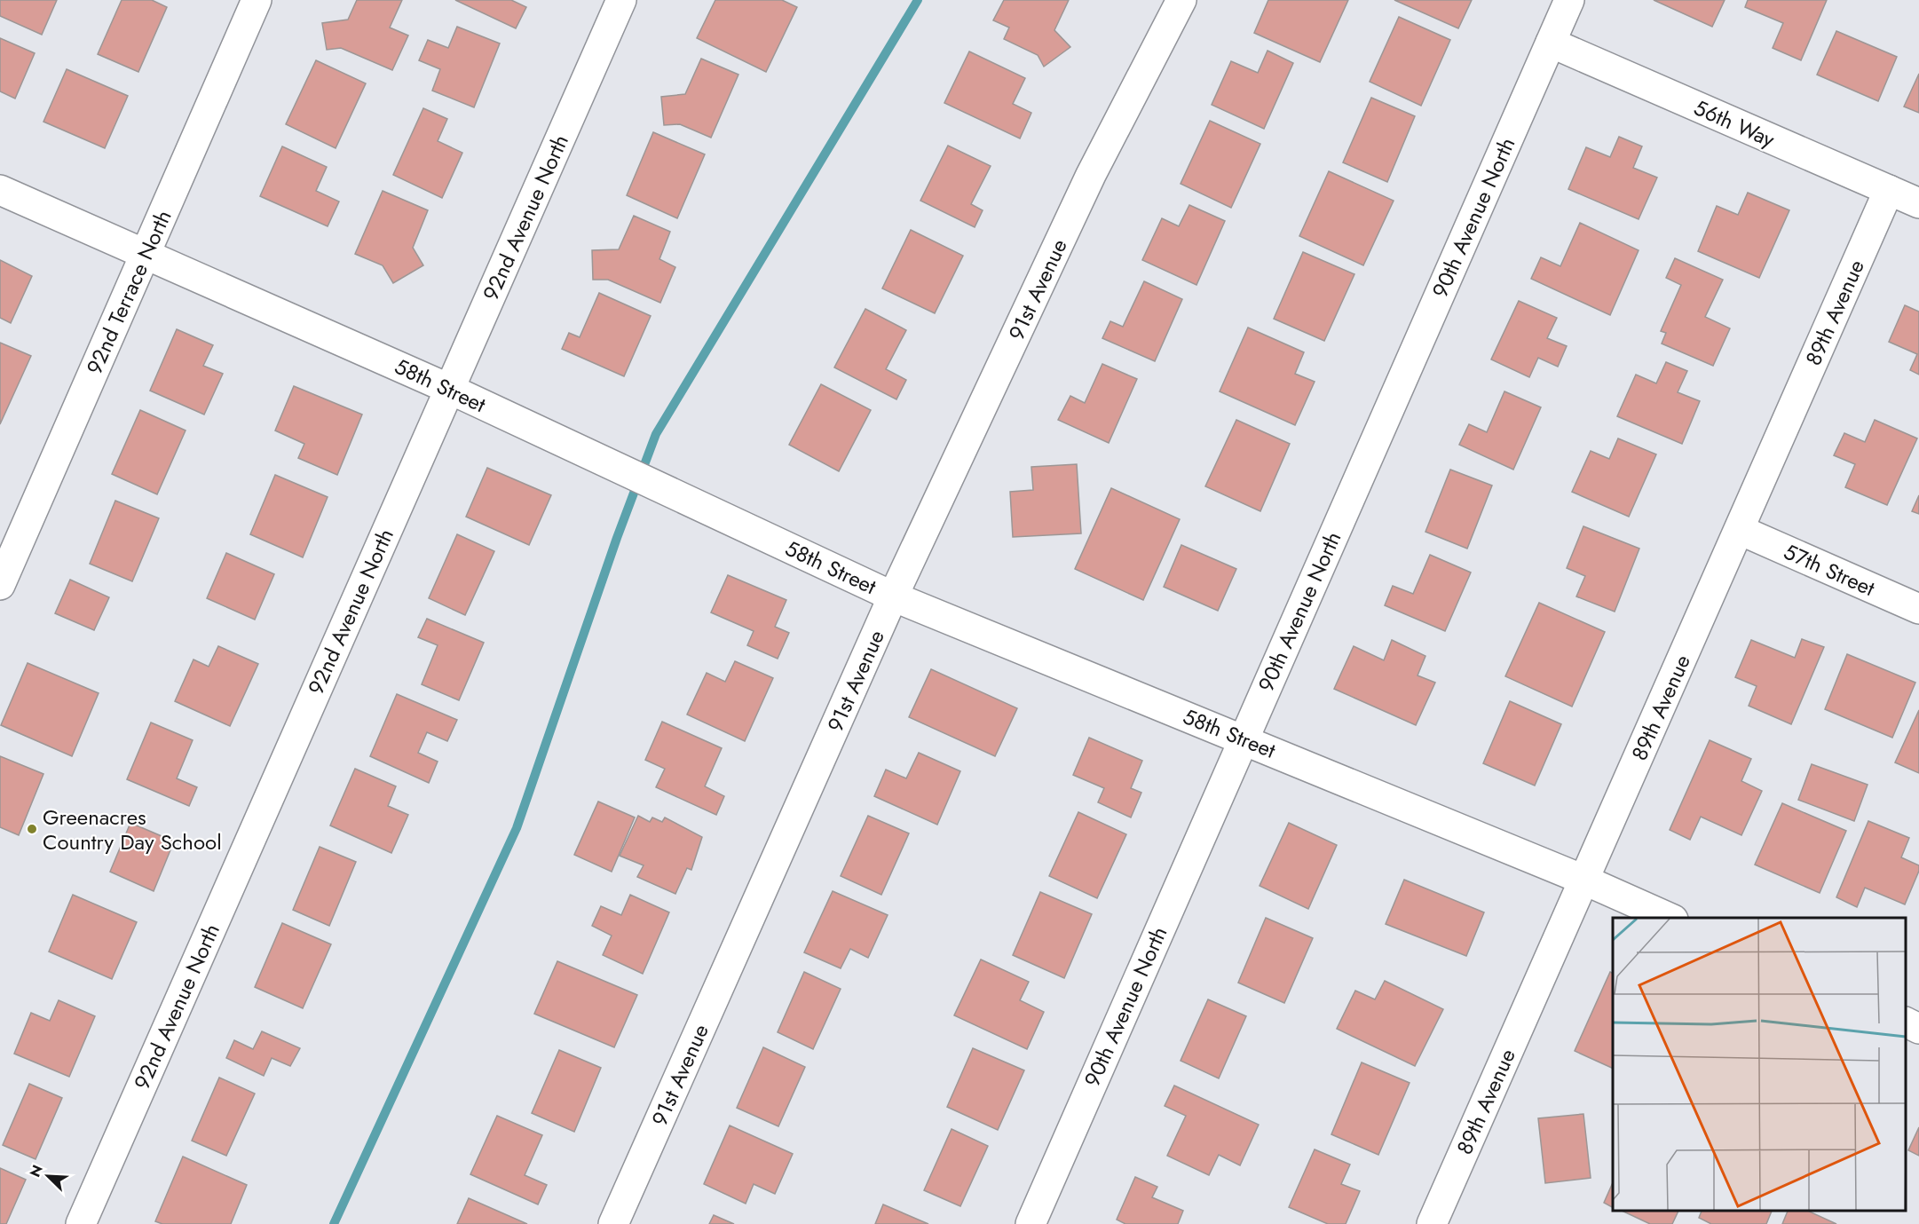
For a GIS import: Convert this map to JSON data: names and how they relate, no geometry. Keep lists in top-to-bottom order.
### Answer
{
  "streets": {
    "street": [
      "56th Way",
      "92nd Avenue North",
      "90th Avenue North",
      "91st Avenue",
      "92nd Terrace North",
      "89th Avenue",
      "58th Street",
      "57th Street"
    ]
  },
  "crossings": [
    ["56th Way", "90th Avenue North"],
    ["56th Way", "89th Avenue"],
    ["92nd Avenue North", "58th Street"],
    ["90th Avenue North", "58th Street"],
    ["91st Avenue", "58th Street"],
    ["92nd Terrace North", "58th Street"],
    ["89th Avenue", "58th Street"],
    ["89th Avenue", "57th Street"]
  ],
  "places": ["Greenacres Country Day School"],
  "north": "top left"
}
